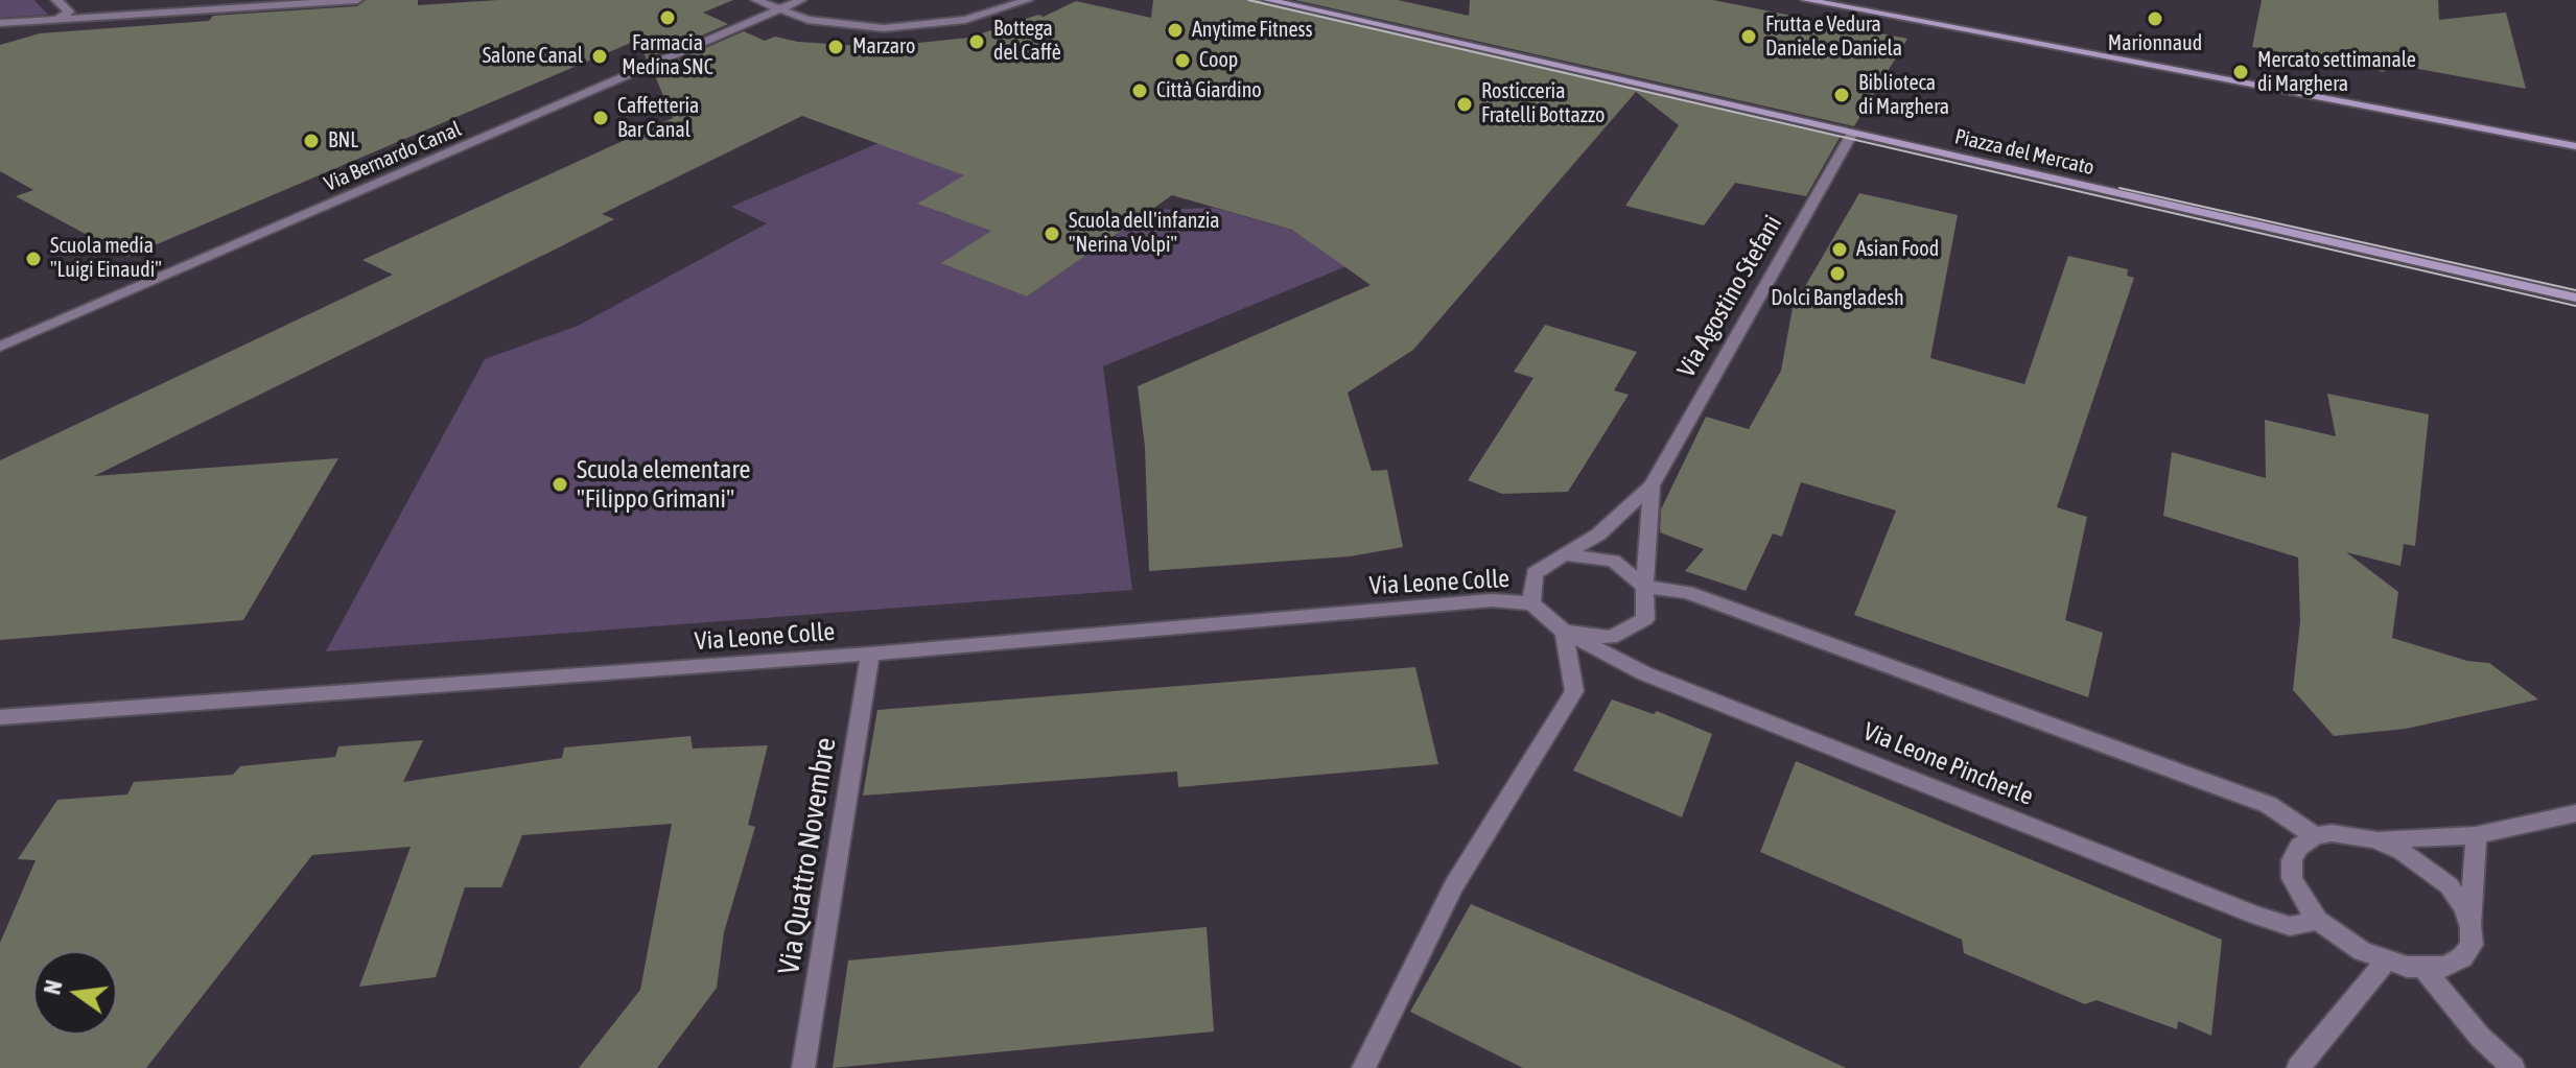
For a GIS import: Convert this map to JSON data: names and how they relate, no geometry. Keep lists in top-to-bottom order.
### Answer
{
  "streets": {
    "street": [
      "Piazza del Mercato",
      "Via Bernardo Canal",
      "Via Agostino Stefani",
      "Via Leone Colle",
      "Via Leone Pincherle",
      "Via Quattro Novembre"
    ]
  },
  "crossings": [
    ["Piazza del Mercato", "Via Agostino Stefani"],
    ["Via Agostino Stefani", "Via Leone Colle"],
    ["Via Agostino Stefani", "Via Leone Pincherle"],
    ["Via Leone Colle", "Via Leone Pincherle"],
    ["Via Leone Colle", "Via Quattro Novembre"]
  ],
  "places": [
    "Farmacia Medina SNC",
    "Marionnaud",
    "Anytime Fitness",
    "Frutta e Vedura Daniele e Daniela",
    "Bottega del Caffè",
    "Marzaro",
    "Salone Canal",
    "Coop",
    "Mercato settimanale di Marghera",
    "Città Giardino",
    "Biblioteca di Marghera",
    "Rosticceria Fratelli Bottazzo",
    "Caffetteria Bar Canal",
    "BNL",
    "Scuola dell'infanzia \"Nerina Volpi\"",
    "Asian Food",
    "Scuola media \"Luigi Einaudi\"",
    "Dolci Bangladesh",
    "Scuola elementare \"Filippo Grimani\""
  ],
  "north": "left"
}
